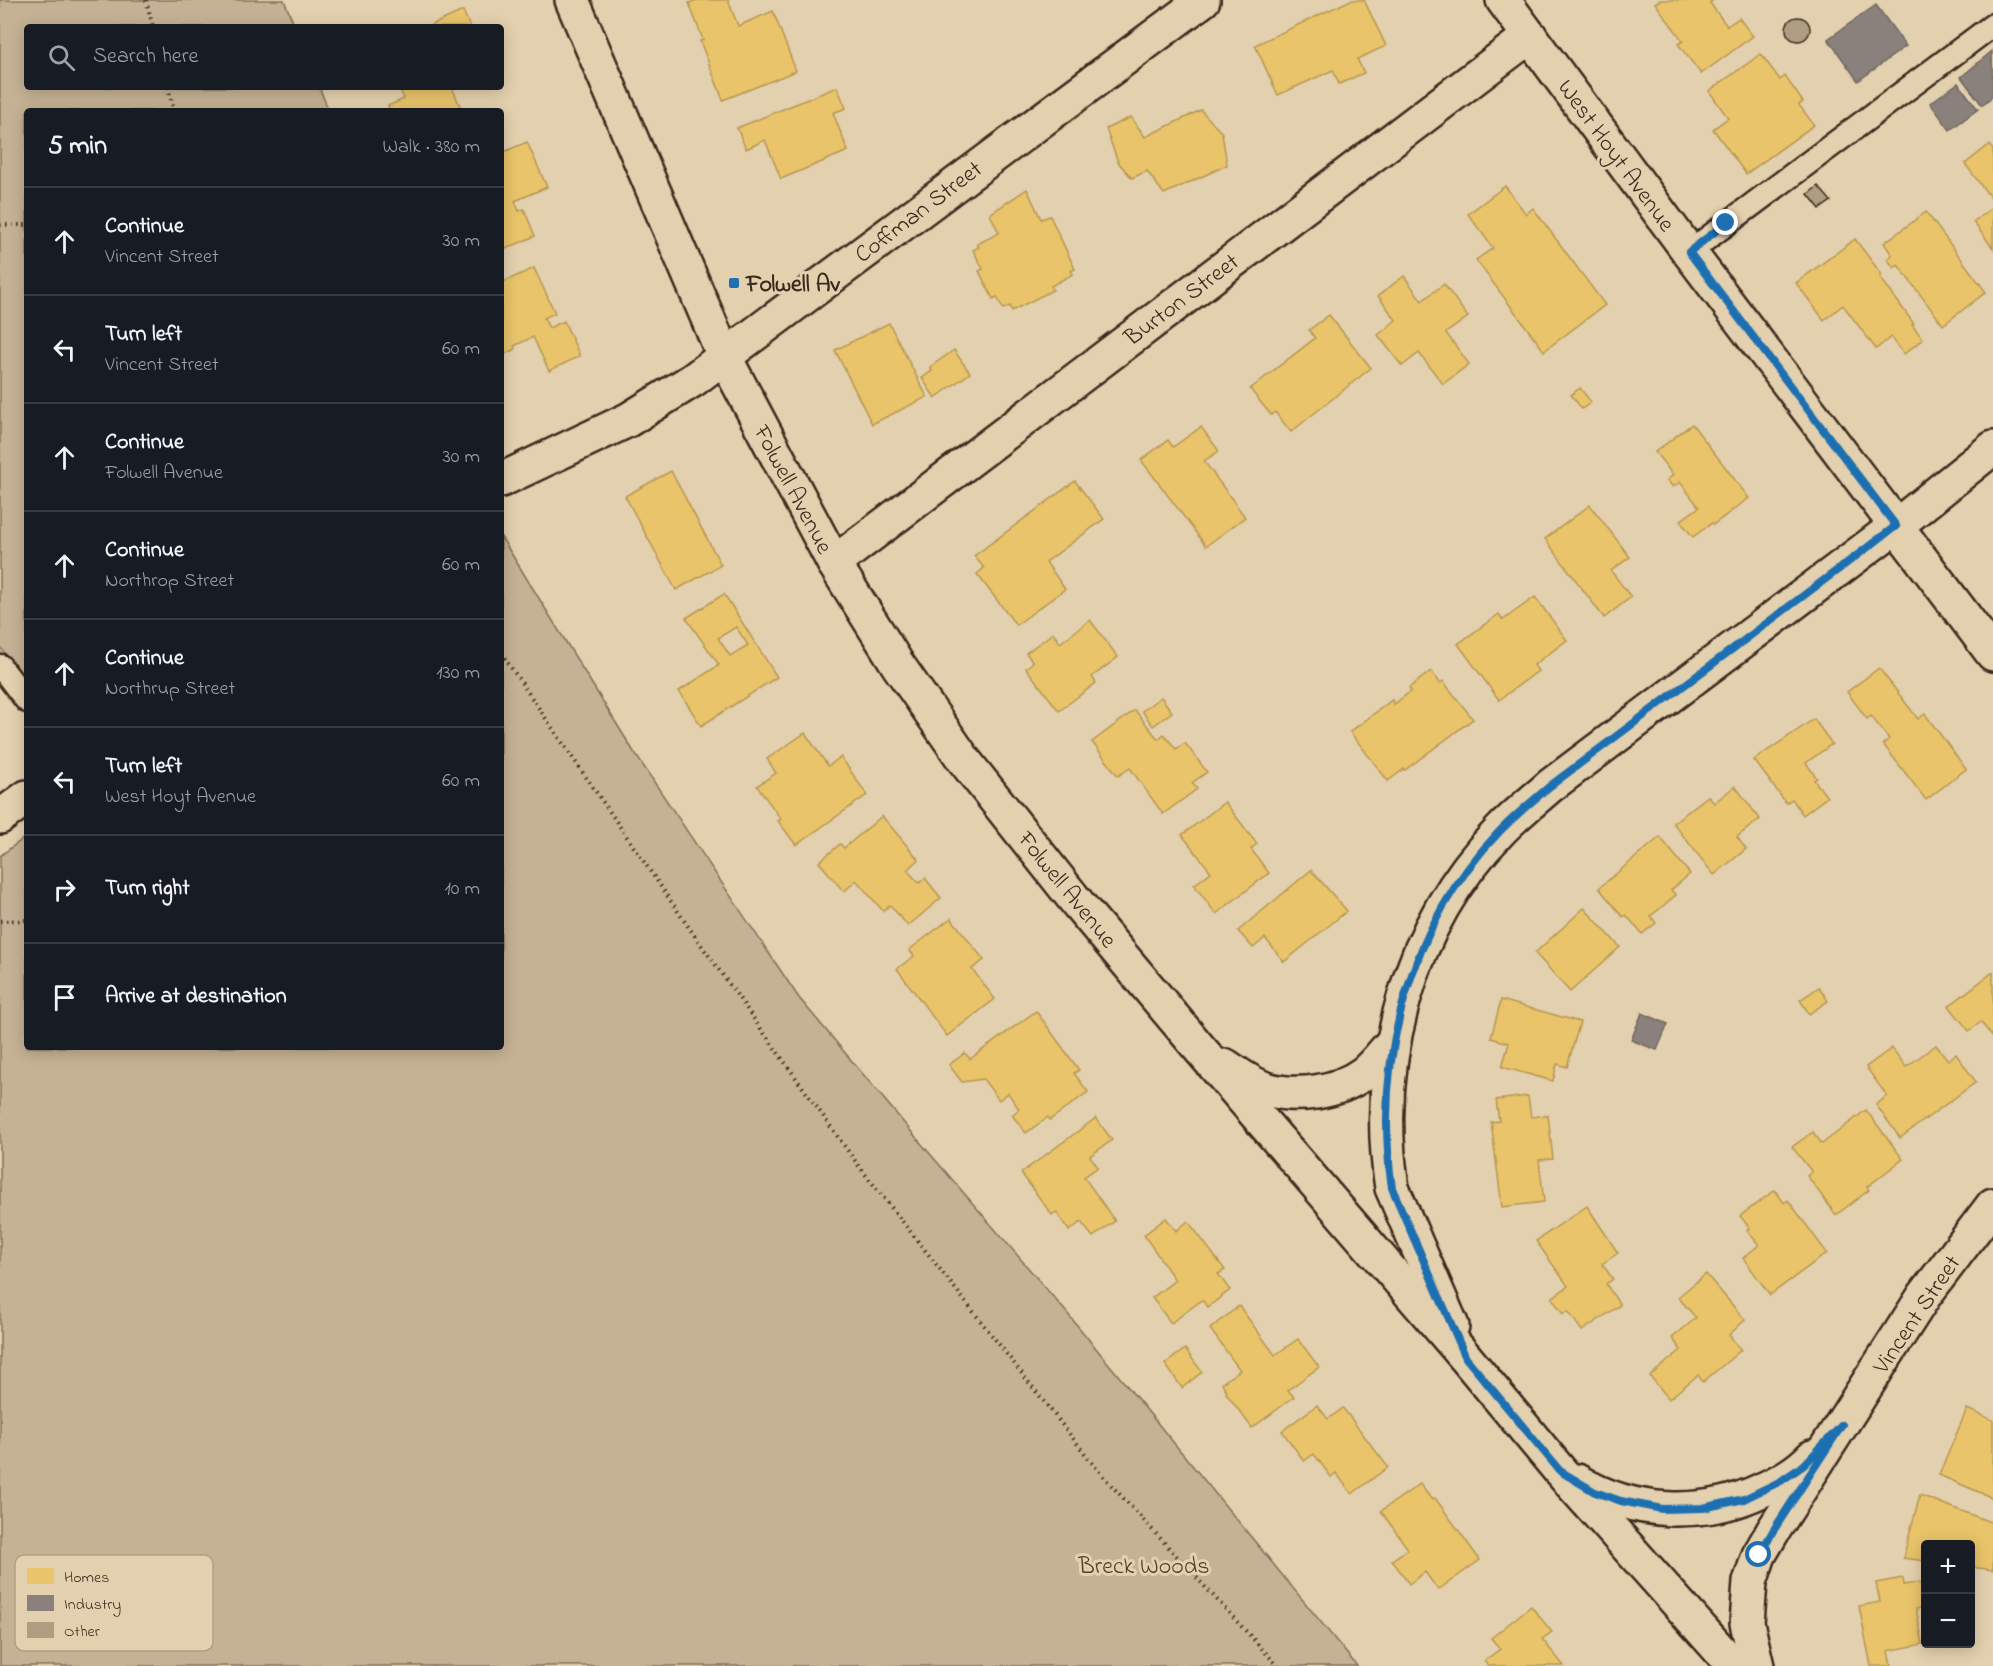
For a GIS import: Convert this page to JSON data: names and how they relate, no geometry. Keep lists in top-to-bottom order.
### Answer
{
  "streets": {
    "street": [
      "West Hoyt Avenue",
      "Coffman Street",
      "Burton Street",
      "Folwell Avenue",
      "Vincent Street"
    ]
  },
  "crossings": [
    ["West Hoyt Avenue", "Burton Street"],
    ["Coffman Street", "Folwell Avenue"],
    ["Burton Street", "Folwell Avenue"],
    ["Folwell Avenue", "Vincent Street"]
  ],
  "parks": ["Breck Woods"],
  "places": {
    "transit": ["Folwell Av"]
  },
  "legend": ["Homes", "Industry", "Other"],
  "page": {
    "search": "Search here",
    "heading": ["5 min", "Walk · 380 m"],
    "list": [
      ["Continue", "Vincent Street", "30 m"],
      ["Turn left", "Vincent Street", "60 m"],
      ["Continue", "Folwell Avenue", "30 m"],
      ["Continue", "Northrop Street", "60 m"],
      ["Continue", "Northrup Street", "130 m"],
      ["Turn left", "West Hoyt Avenue", "60 m"],
      ["Turn right", "10 m"],
      "Arrive at destination"
    ],
    "map_buttons": ["+", "−"]
  }
}
